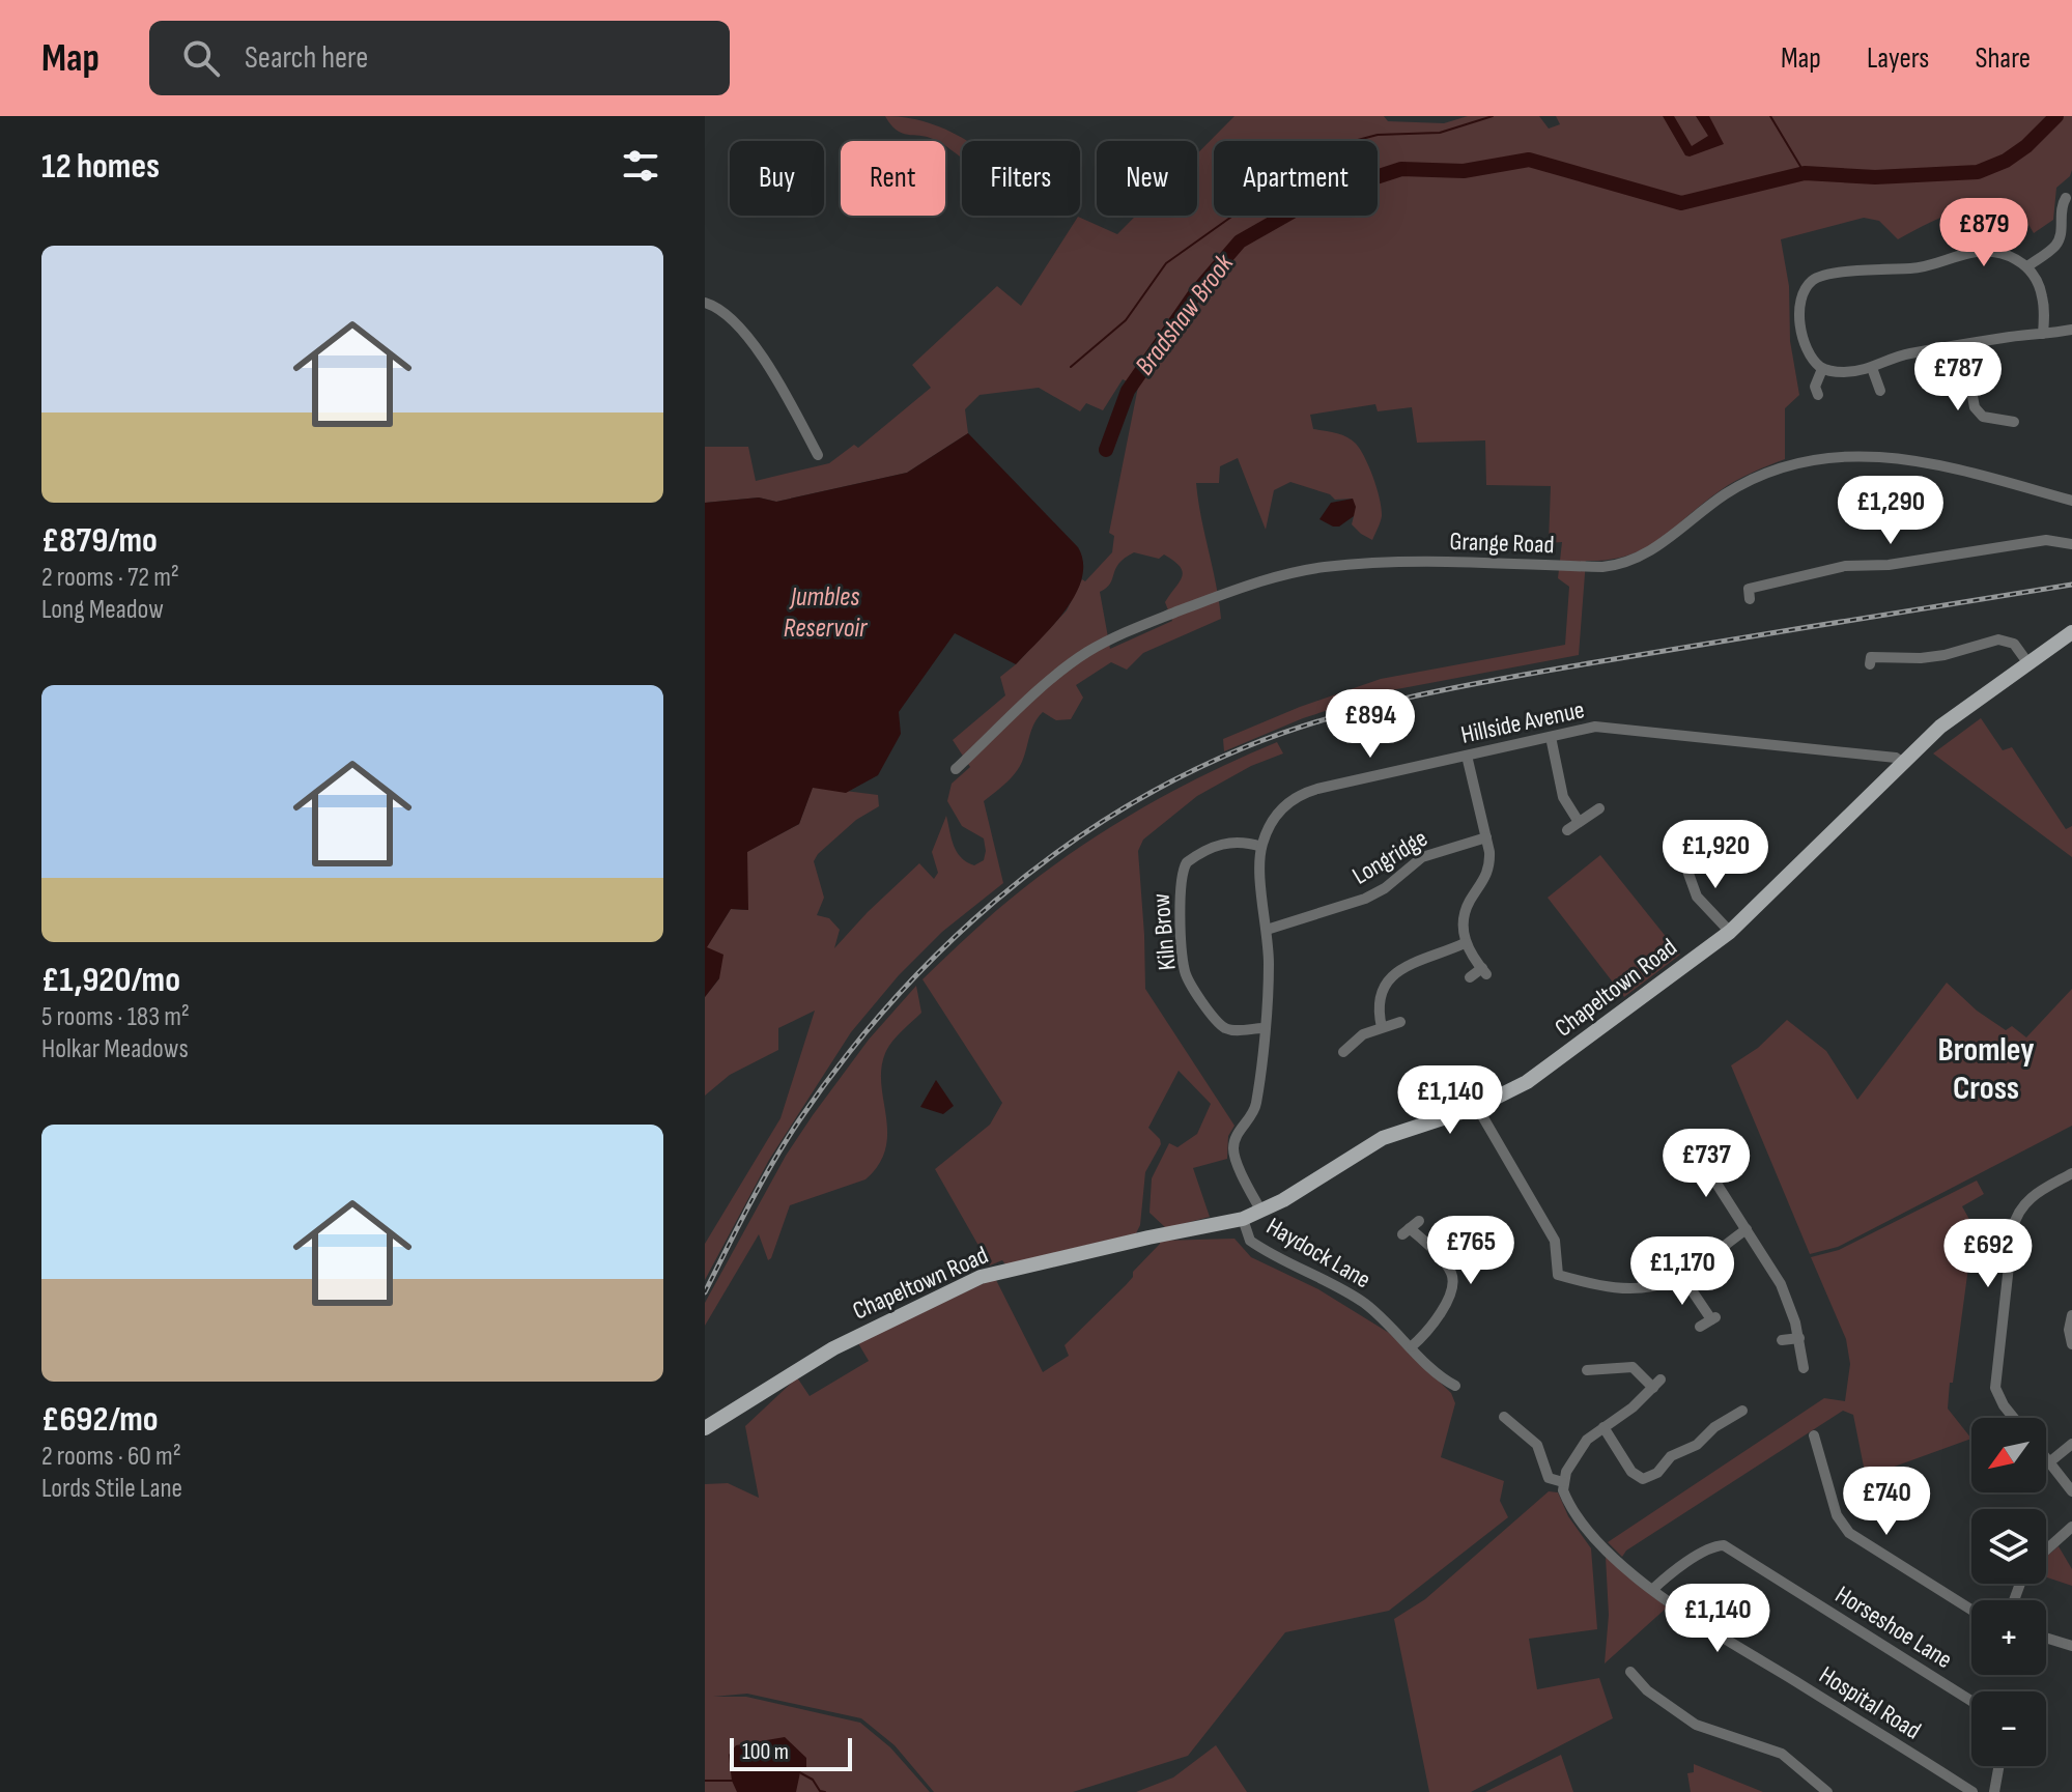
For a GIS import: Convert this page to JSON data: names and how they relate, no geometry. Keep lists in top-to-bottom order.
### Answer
{
  "streets": {
    "main road": ["Chapeltown Road"],
    "street": [
      "Grange Road",
      "Hillside Avenue",
      "Longridge",
      "Kiln Brow",
      "Haydock Lane",
      "Horseshoe Lane",
      "Hospital Road"
    ]
  },
  "crossings": [
    ["Hillside Avenue", "Longridge"],
    ["Hillside Avenue", "Kiln Brow"],
    ["Hillside Avenue", "Chapeltown Road"],
    ["Chapeltown Road", "Haydock Lane"],
    ["Horseshoe Lane", "Hospital Road"]
  ],
  "districts": ["Bromley Cross"],
  "water": ["Bradshaw Brook", "Jumbles Reservoir"],
  "scale_bar": "100 m",
  "north": "bottom left",
  "page": {
    "header": "Map",
    "search": "Search here",
    "nav": ["Map", "Layers", "Share"],
    "heading": "12 homes",
    "chip": [
      "Buy",
      "Rent",
      "Filters",
      "New",
      "Apartment"
    ],
    "price": [
      "£879",
      "£787",
      "£1,290",
      "£894",
      "£1,920",
      "£1,140",
      "£737",
      "£765",
      "£692",
      "£1,170",
      "£740",
      "£1,140"
    ],
    "list": [
      {
        "name": "£879/mo",
        "note": "2 rooms · 72 m² · Long Meadow"
      },
      {
        "name": "£1,920/mo",
        "note": "5 rooms · 183 m² · Holkar Meadows"
      },
      {
        "name": "£692/mo",
        "note": "2 rooms · 60 m² · Lords Stile Lane"
      }
    ],
    "map_buttons": ["+", "−"],
    "scale": "100 m"
  }
}
